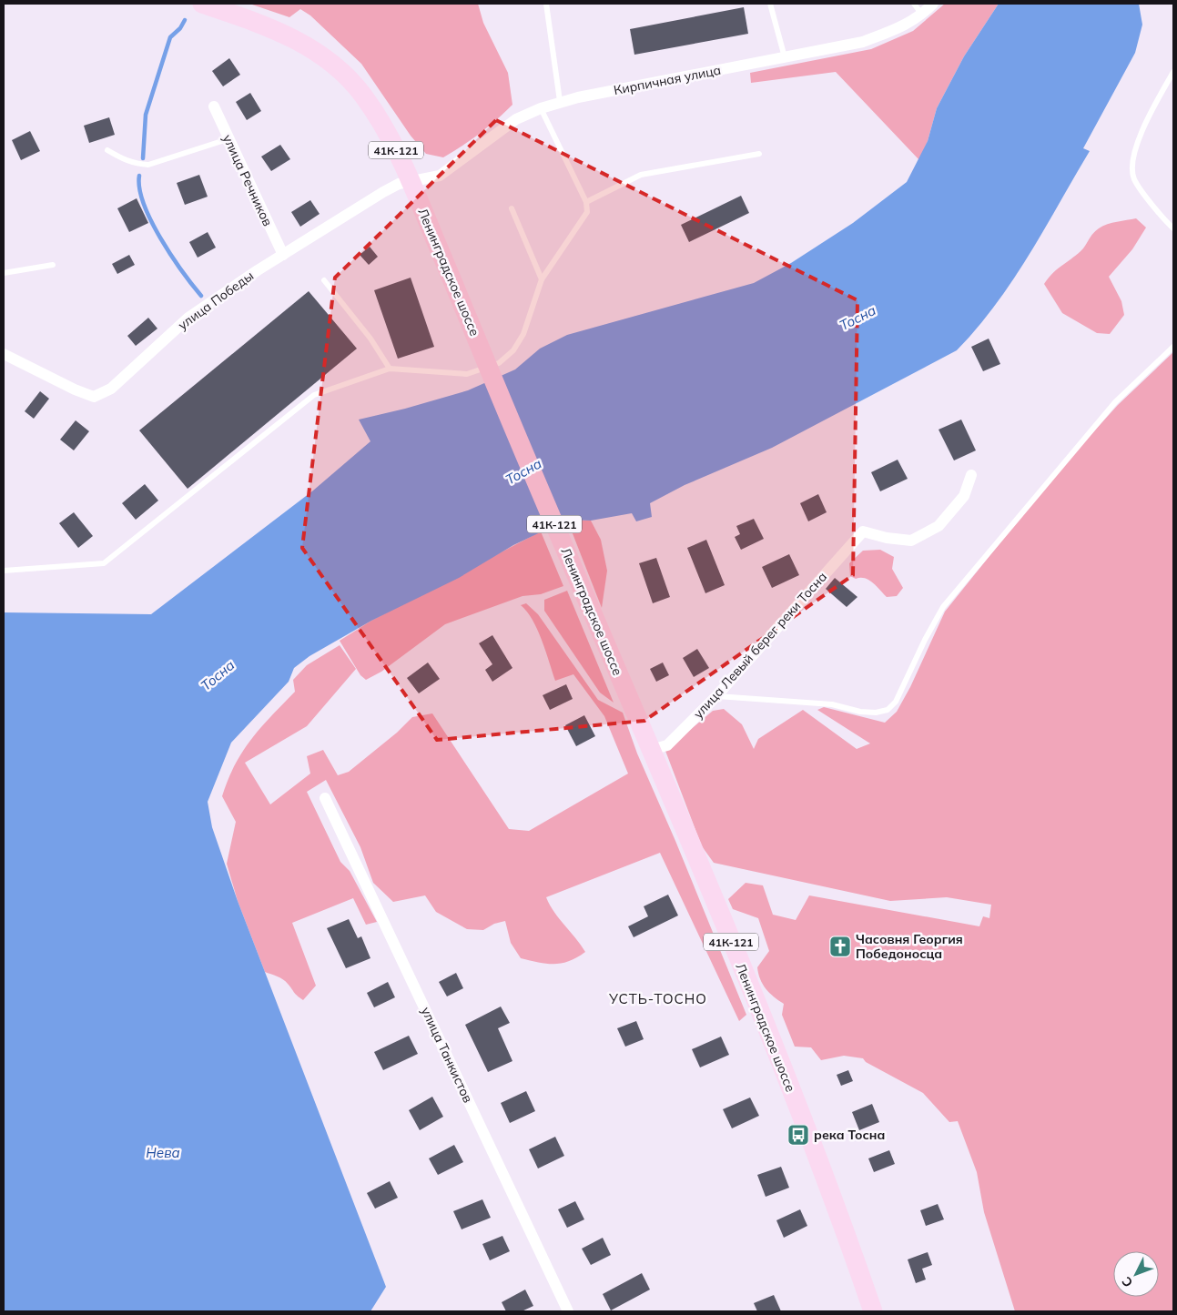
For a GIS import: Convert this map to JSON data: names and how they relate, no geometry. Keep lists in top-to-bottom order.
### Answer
{
  "streets": {
    "main road": ["41К-121", "Ленинградское шоссе"],
    "street": [
      "Кирпичная улица",
      "улица Речников",
      "улица Победы",
      "улица Левый берег реки Тосна",
      "улица Танкистов"
    ]
  },
  "crossings": [
    ["Кирпичная улица", "Ленинградское шоссе"],
    ["Кирпичная улица", "улица Победы"],
    ["улица Речников", "улица Победы"],
    ["Ленинградское шоссе", "улица Победы"],
    ["Ленинградское шоссе", "улица Левый берег реки Тосна"]
  ],
  "districts": ["УСТЬ-ТОСНО"],
  "water": ["Тосна", "Нева"],
  "places": {
    "church": ["Часовня Георгия Победоносца"],
    "bus stop": ["река Тосна"]
  },
  "north": "bottom left"
}
